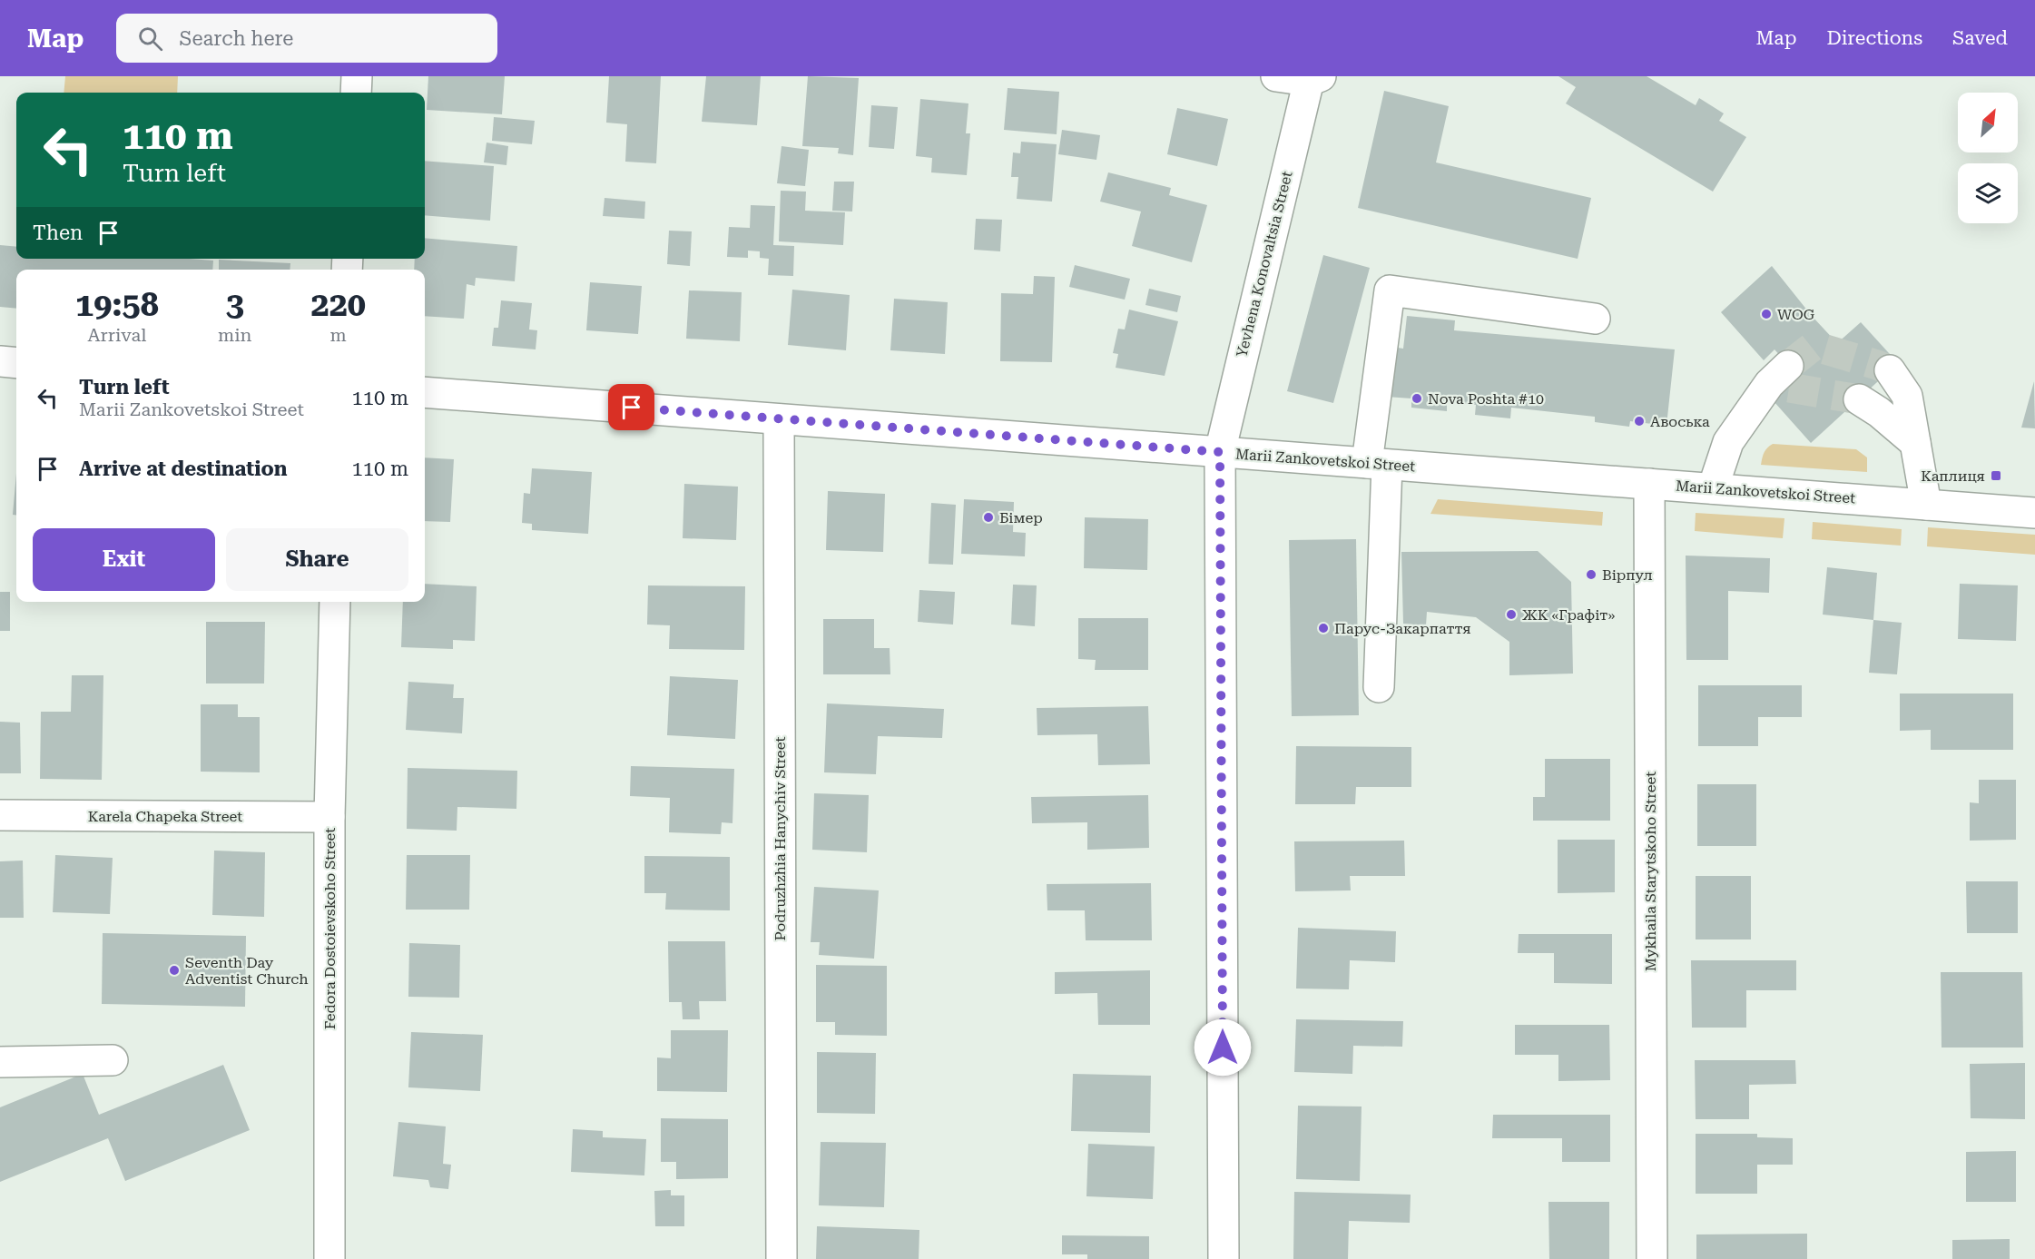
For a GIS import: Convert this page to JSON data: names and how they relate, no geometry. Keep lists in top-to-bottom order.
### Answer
{
  "streets": {
    "street": [
      "Yevhena Konovaltsia Street",
      "Marii Zankovetskoi Street",
      "Karela Chapeka Street",
      "Podruzhzhia Hanychiv Street",
      "Mykhaila Starytskoho Street",
      "Fedora Dostoievskoho Street"
    ]
  },
  "crossings": [
    ["Yevhena Konovaltsia Street", "Marii Zankovetskoi Street"],
    ["Marii Zankovetskoi Street", "Podruzhzhia Hanychiv Street"],
    ["Marii Zankovetskoi Street", "Mykhaila Starytskoho Street"],
    ["Karela Chapeka Street", "Fedora Dostoievskoho Street"]
  ],
  "places": {
    "other": [
      "WOG",
      "Nova Poshta #10",
      "Авоська",
      "Бімер",
      "Вірпул",
      "ЖК «Графіт»",
      "Парус-Закарпаття",
      "Seventh Day Adventist Church"
    ],
    "transit": ["Каплиця"]
  },
  "north": "top right",
  "page": {
    "header": "Map",
    "search": "Search here",
    "nav": ["Map", "Directions", "Saved"],
    "turn": ["110 m", "Turn left"],
    "then": "Then",
    "eta": [
      "19:58",
      "Arrival",
      "3",
      "min",
      "220",
      "m"
    ],
    "list": [
      {
        "name": "Turn left",
        "note": "Marii Zankovetskoi Street",
        "value": "110 m"
      },
      {
        "name": "Arrive at destination",
        "value": "110 m"
      }
    ],
    "buttons": ["Exit", "Share"]
  }
}
